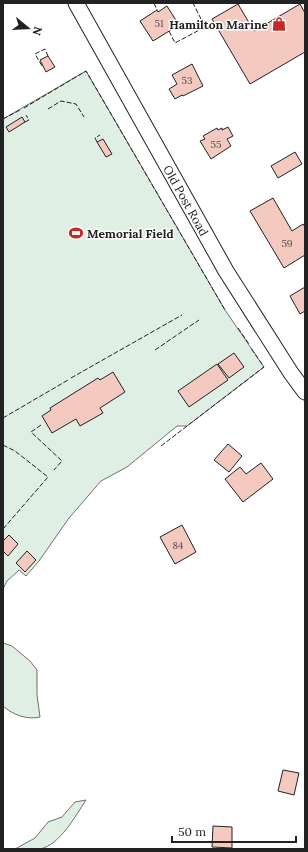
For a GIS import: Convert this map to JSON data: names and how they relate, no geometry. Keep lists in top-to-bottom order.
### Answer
{
  "streets": {
    "street": ["Old Post Road"]
  },
  "places": {
    "shop": ["Hamilton Marine"],
    "sports": ["Memorial Field"]
  },
  "house_numbers": [
    "51",
    "53",
    "55",
    "59",
    "84"
  ],
  "scale_bar": "50 m",
  "north": "right"
}
